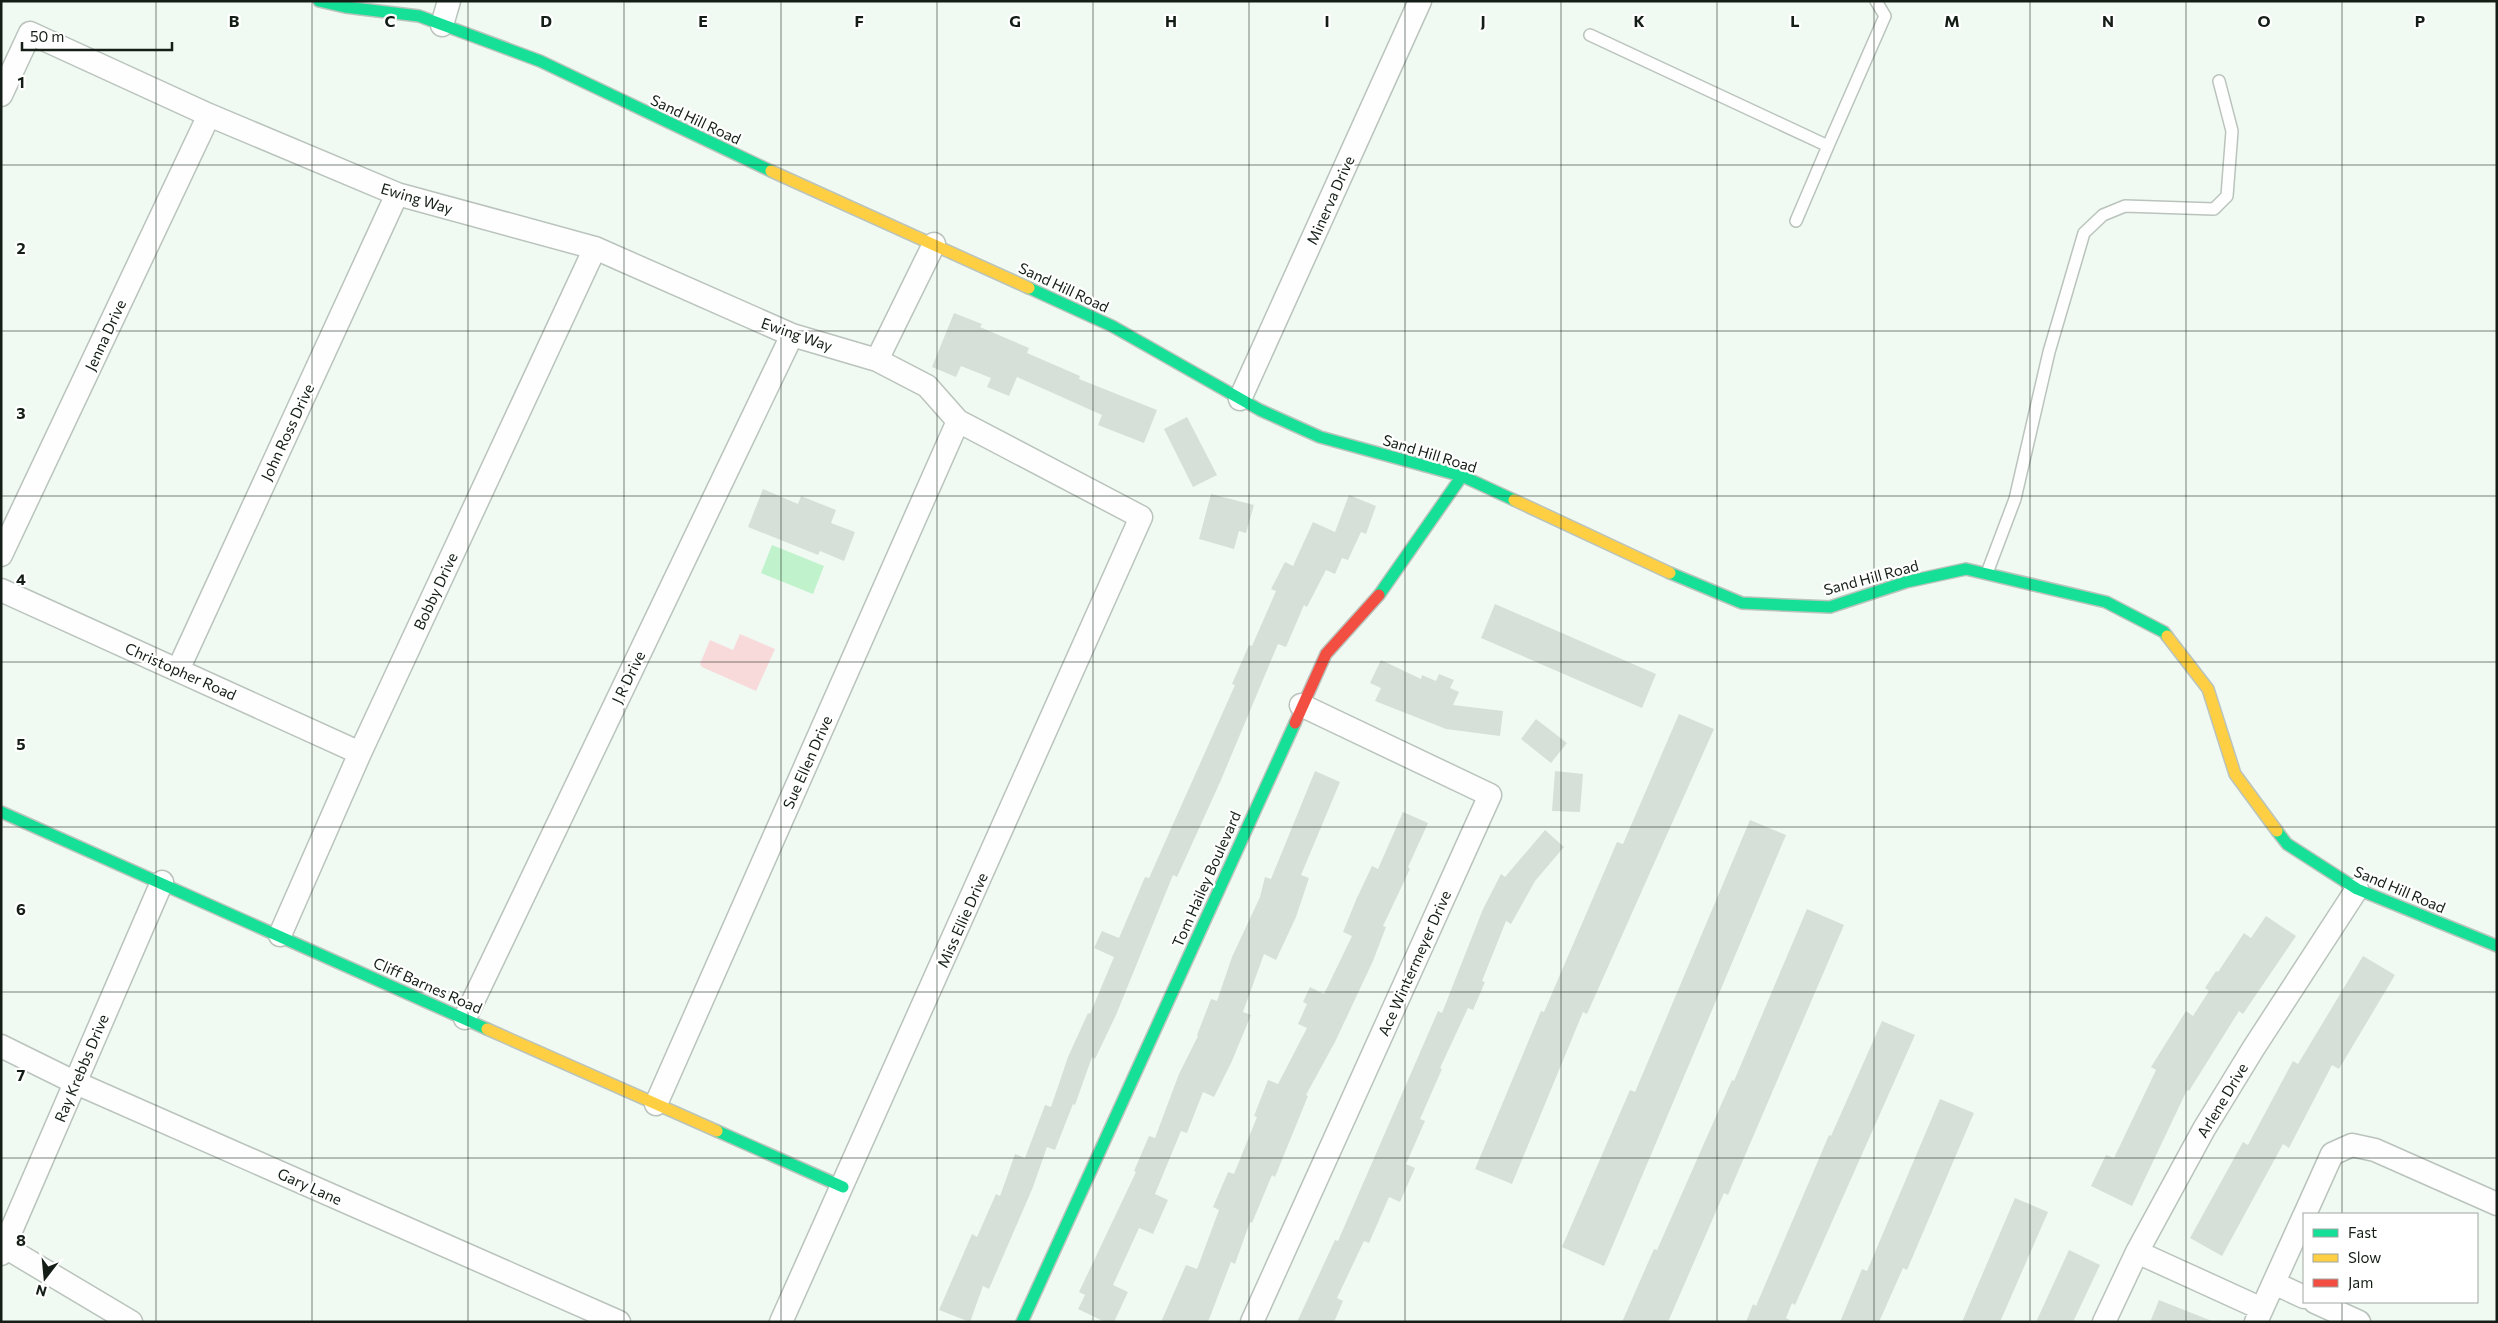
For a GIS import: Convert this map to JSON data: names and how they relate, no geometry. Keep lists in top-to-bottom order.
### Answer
{
  "streets": {
    "street": [
      "Sand Hill Road",
      "Ewing Way",
      "Minerva Drive",
      "Jenna Drive",
      "John Ross Drive",
      "Bobby Drive",
      "Christopher Road",
      "J R Drive",
      "Sue Ellen Drive",
      "Tom Hailey Boulevard",
      "Miss Ellie Drive",
      "Ace Wintermeyer Drive",
      "Cliff Barnes Road",
      "Ray Krebbs Drive",
      "Arlene Drive",
      "Gary Lane"
    ]
  },
  "crossings": [
    ["Sand Hill Road", "Minerva Drive"],
    ["Sand Hill Road", "Tom Hailey Boulevard"],
    ["Sand Hill Road", "Arlene Drive"],
    ["Ewing Way", "Jenna Drive"],
    ["Ewing Way", "John Ross Drive"],
    ["Ewing Way", "Bobby Drive"],
    ["Ewing Way", "J R Drive"],
    ["Ewing Way", "Sue Ellen Drive"],
    ["Ewing Way", "Miss Ellie Drive"],
    ["John Ross Drive", "Christopher Road"],
    ["Bobby Drive", "Christopher Road"],
    ["Bobby Drive", "Cliff Barnes Road"],
    ["J R Drive", "Cliff Barnes Road"],
    ["Sue Ellen Drive", "Cliff Barnes Road"],
    ["Tom Hailey Boulevard", "Ace Wintermeyer Drive"],
    ["Miss Ellie Drive", "Cliff Barnes Road"],
    ["Cliff Barnes Road", "Ray Krebbs Drive"],
    ["Ray Krebbs Drive", "Gary Lane"]
  ],
  "legend": ["Fast", "Slow", "Jam"],
  "scale_bar": "50 m",
  "north": "bottom",
  "grid": {
    "columns": [
      "B",
      "C",
      "D",
      "E",
      "F",
      "G",
      "H",
      "I",
      "J",
      "K",
      "L",
      "M",
      "N",
      "O",
      "P"
    ],
    "rows": [
      "1",
      "2",
      "3",
      "4",
      "5",
      "6",
      "7",
      "8"
    ]
  }
}
